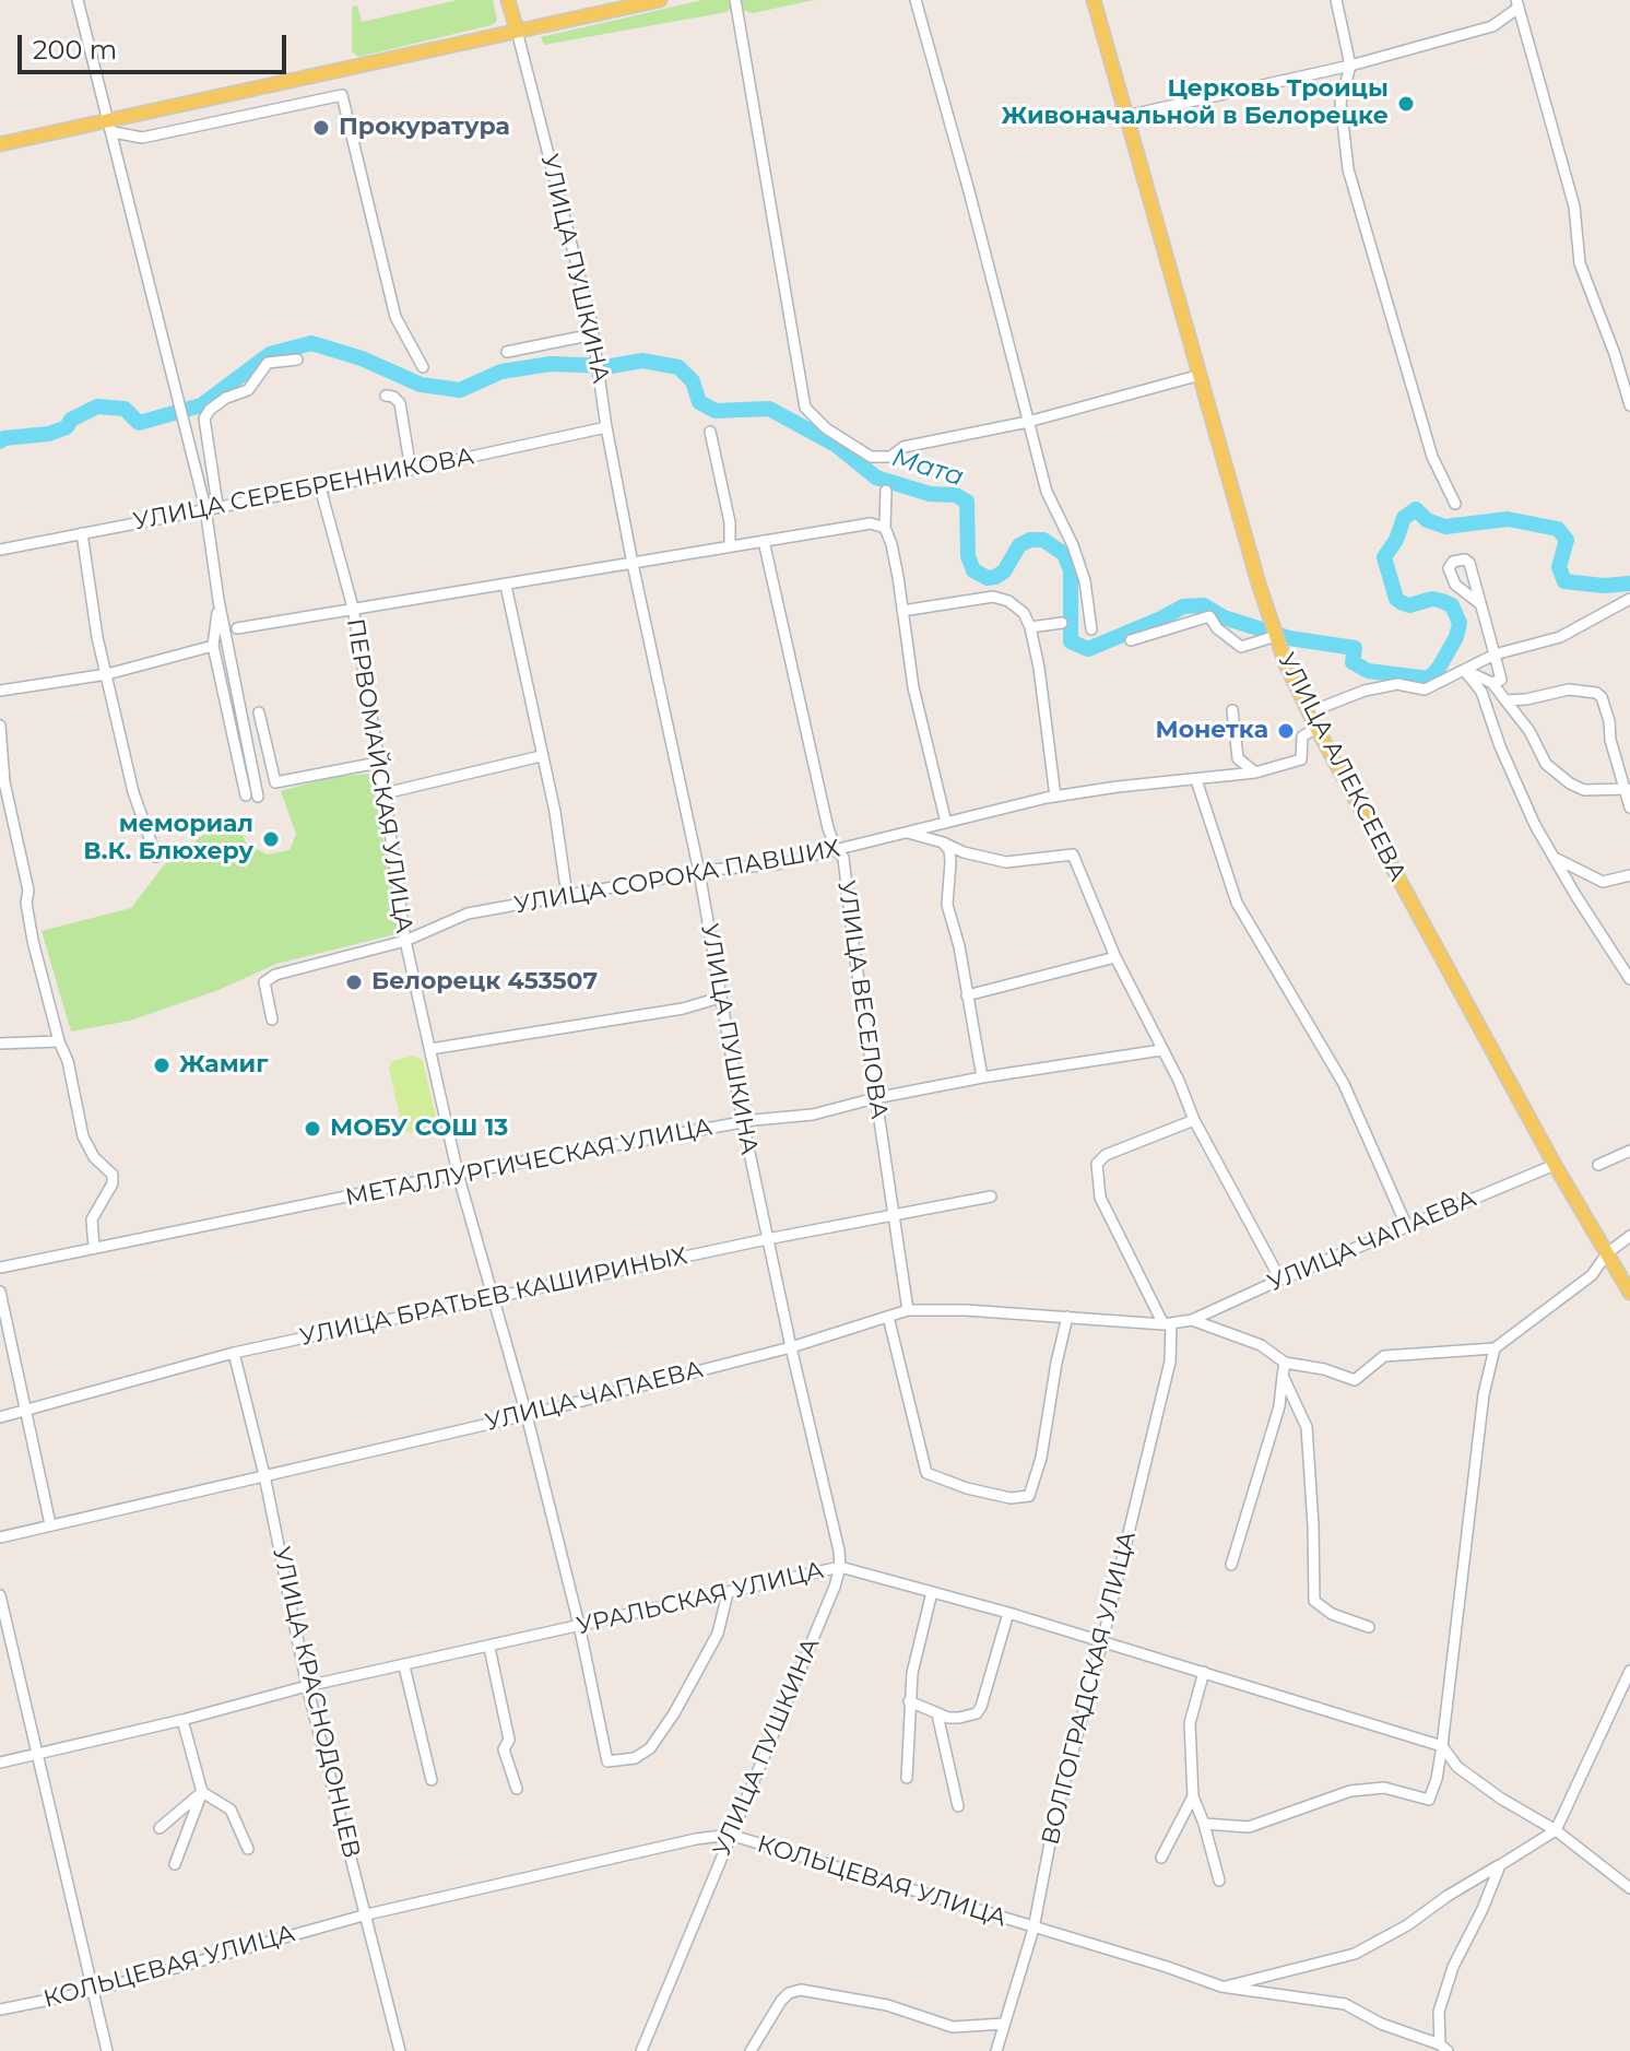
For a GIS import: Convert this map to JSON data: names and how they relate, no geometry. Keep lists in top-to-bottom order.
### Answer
{
  "streets": {
    "main road": ["УЛИЦА ПУШКИНА", "УЛИЦА АЛЕКСЕЕВА"],
    "street": [
      "УЛИЦА СЕРЕБРЕННИКОВА",
      "ПЕРВОМАЙСКАЯ УЛИЦА",
      "УЛИЦА СОРОКА ПАВШИХ",
      "УЛИЦА ВЕСЕЛОВА",
      "МЕТАЛЛУРГИЧЕСКАЯ УЛИЦА",
      "УЛИЦА ЧАПАЕВА",
      "УЛИЦА БРАТЬЕВ КАШИРИНЫХ",
      "УРАЛЬСКАЯ УЛИЦА",
      "ВОЛГОГРАДСКАЯ УЛИЦА",
      "УЛИЦА КРАСНОДОНЦЕВ",
      "КОЛЬЦЕВАЯ УЛИЦА"
    ]
  },
  "crossings": [
    ["УЛИЦА ПУШКИНА", "УЛИЦА СЕРЕБРЕННИКОВА"],
    ["УЛИЦА ПУШКИНА", "УЛИЦА СОРОКА ПАВШИХ"],
    ["УЛИЦА ПУШКИНА", "МЕТАЛЛУРГИЧЕСКАЯ УЛИЦА"],
    ["УЛИЦА ПУШКИНА", "УЛИЦА ЧАПАЕВА"],
    ["УЛИЦА ПУШКИНА", "УЛИЦА БРАТЬЕВ КАШИРИНЫХ"],
    ["УЛИЦА ПУШКИНА", "УРАЛЬСКАЯ УЛИЦА"],
    ["УЛИЦА ПУШКИНА", "КОЛЬЦЕВАЯ УЛИЦА"],
    ["УЛИЦА СЕРЕБРЕННИКОВА", "ПЕРВОМАЙСКАЯ УЛИЦА"],
    ["УЛИЦА АЛЕКСЕЕВА", "УЛИЦА СОРОКА ПАВШИХ"],
    ["УЛИЦА АЛЕКСЕЕВА", "УЛИЦА ЧАПАЕВА"],
    ["ПЕРВОМАЙСКАЯ УЛИЦА", "УЛИЦА СОРОКА ПАВШИХ"],
    ["ПЕРВОМАЙСКАЯ УЛИЦА", "МЕТАЛЛУРГИЧЕСКАЯ УЛИЦА"],
    ["ПЕРВОМАЙСКАЯ УЛИЦА", "УЛИЦА ЧАПАЕВА"],
    ["ПЕРВОМАЙСКАЯ УЛИЦА", "УЛИЦА БРАТЬЕВ КАШИРИНЫХ"],
    ["ПЕРВОМАЙСКАЯ УЛИЦА", "УРАЛЬСКАЯ УЛИЦА"],
    ["УЛИЦА СОРОКА ПАВШИХ", "УЛИЦА ВЕСЕЛОВА"],
    ["УЛИЦА ВЕСЕЛОВА", "МЕТАЛЛУРГИЧЕСКАЯ УЛИЦА"],
    ["УЛИЦА ВЕСЕЛОВА", "УЛИЦА ЧАПАЕВА"],
    ["УЛИЦА ВЕСЕЛОВА", "УЛИЦА БРАТЬЕВ КАШИРИНЫХ"],
    ["УЛИЦА ЧАПАЕВА", "ВОЛГОГРАДСКАЯ УЛИЦА"],
    ["УЛИЦА ЧАПАЕВА", "УЛИЦА КРАСНОДОНЦЕВ"],
    ["УЛИЦА БРАТЬЕВ КАШИРИНЫХ", "УЛИЦА КРАСНОДОНЦЕВ"],
    ["УРАЛЬСКАЯ УЛИЦА", "ВОЛГОГРАДСКАЯ УЛИЦА"],
    ["УРАЛЬСКАЯ УЛИЦА", "УЛИЦА КРАСНОДОНЦЕВ"],
    ["ВОЛГОГРАДСКАЯ УЛИЦА", "КОЛЬЦЕВАЯ УЛИЦА"],
    ["УЛИЦА КРАСНОДОНЦЕВ", "КОЛЬЦЕВАЯ УЛИЦА"]
  ],
  "water": ["Мата"],
  "places": [
    "Церковь Троицы Живоначальной в Белорецке",
    "Прокуратура",
    "Монетка",
    "мемориал В.К. Блюхеру",
    "Белорецк 453507",
    "Жамиг",
    "МОБУ СОШ 13"
  ],
  "scale_bar": "200 m"
}
